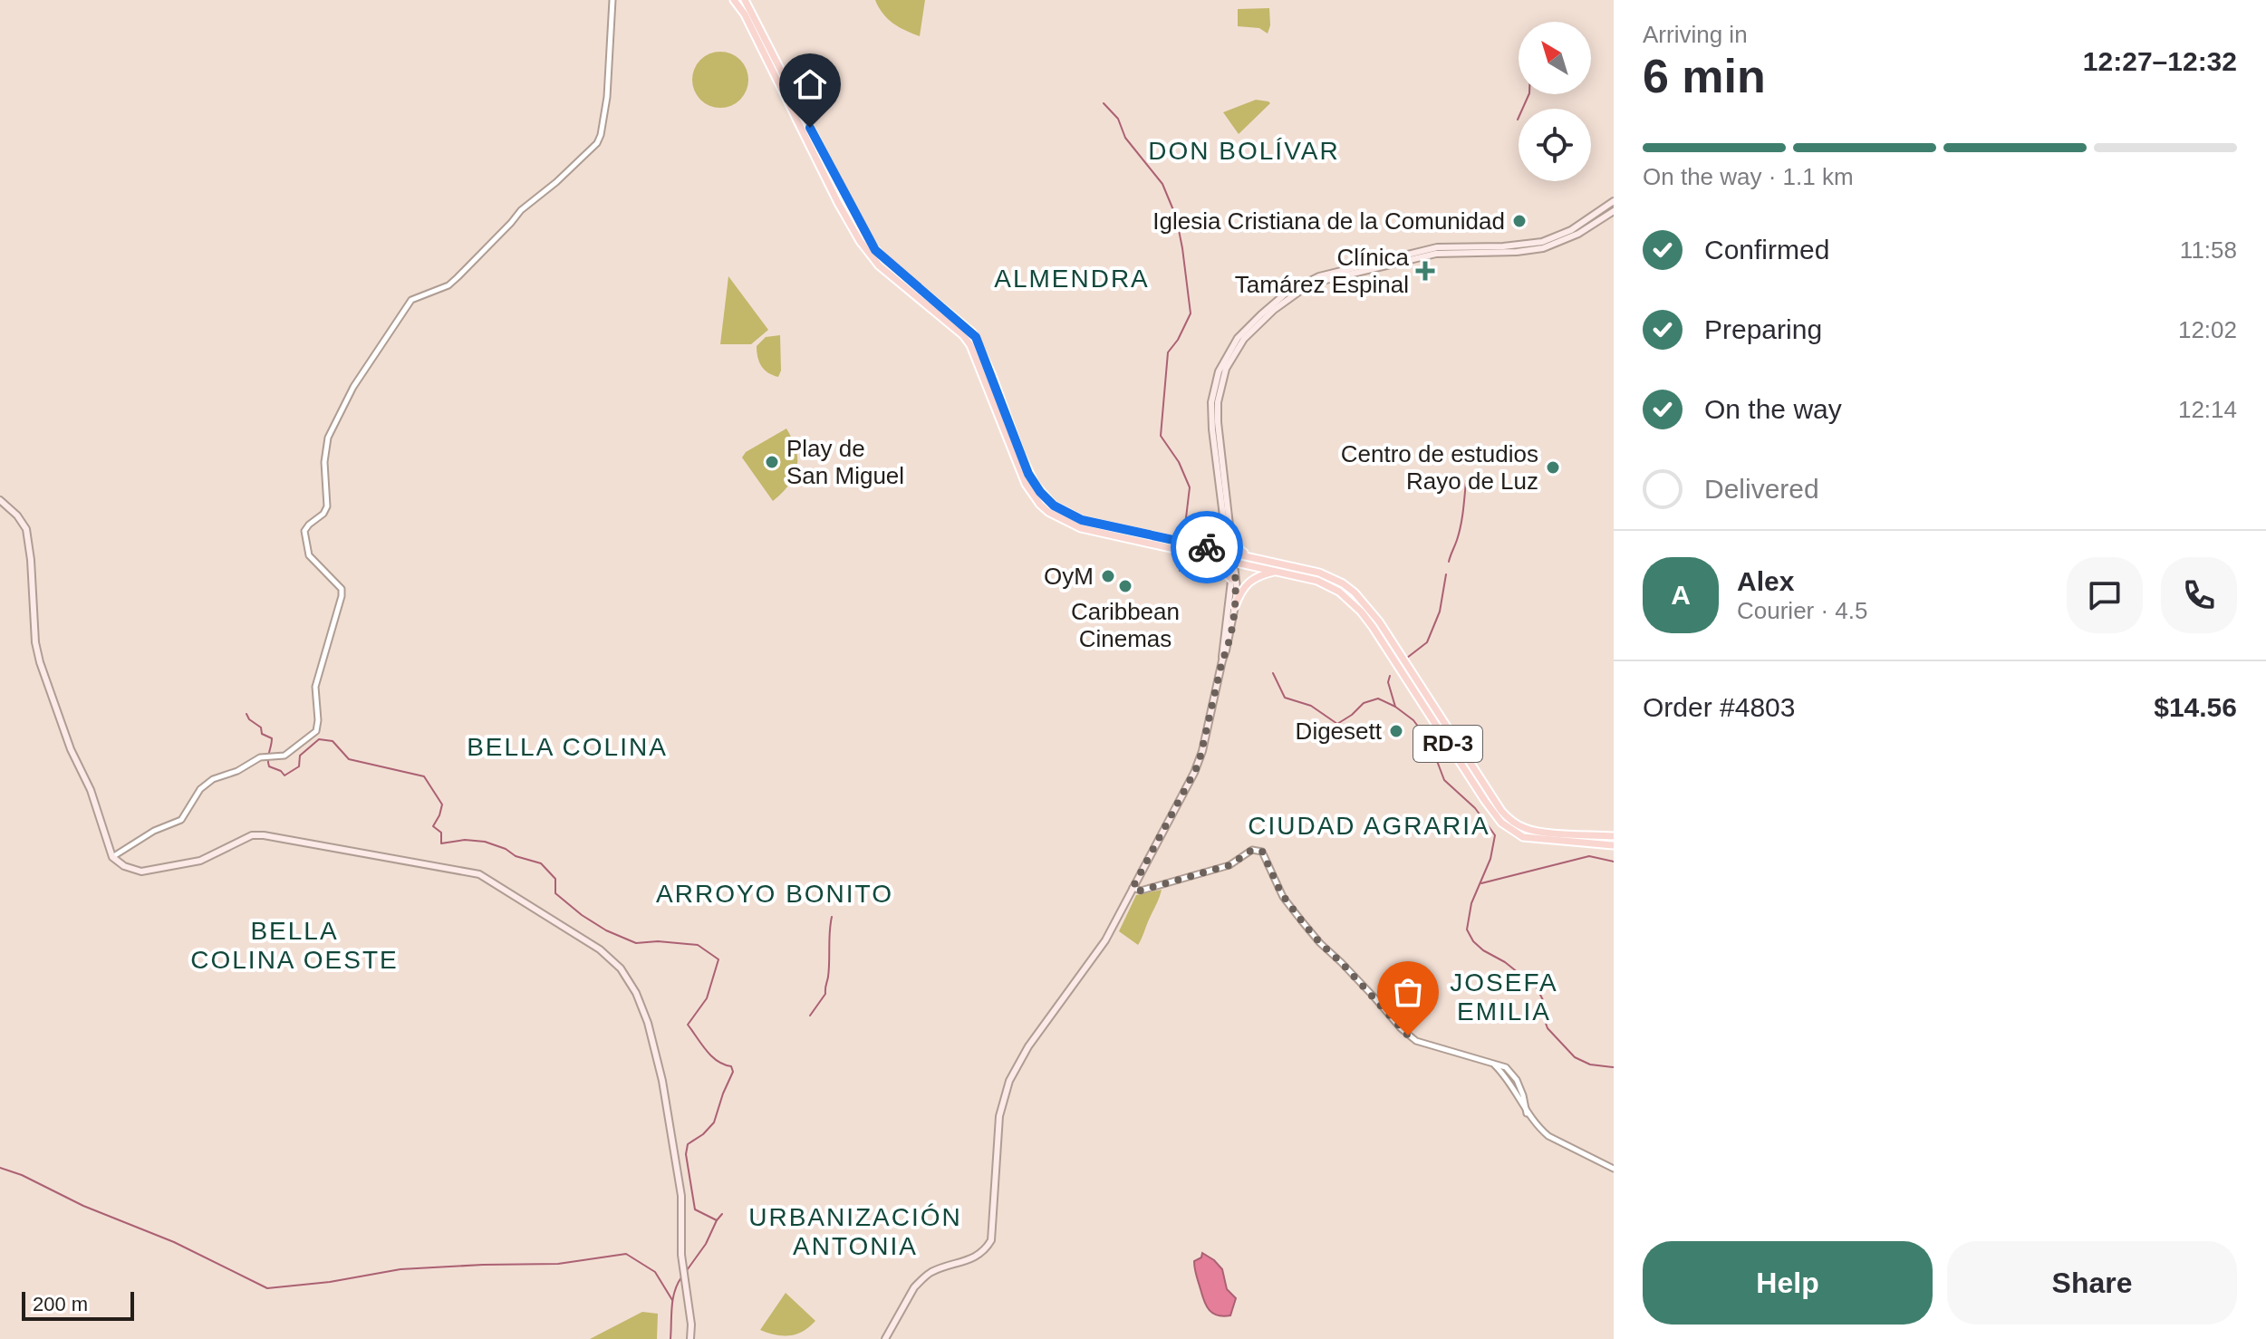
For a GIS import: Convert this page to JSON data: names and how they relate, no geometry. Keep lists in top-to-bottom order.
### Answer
{
  "streets": {
    "main road": ["RD-3"]
  },
  "districts": [
    "DON BOLÍVAR",
    "ALMENDRA",
    "BELLA COLINA",
    "CIUDAD AGRARIA",
    "ARROYO BONITO",
    "BELLA COLINA OESTE",
    "JOSEFA EMILIA",
    "URBANIZACIÓN ANTONIA"
  ],
  "places": {
    "other": [
      "Iglesia Cristiana de la Comunidad",
      "Play de San Miguel",
      "Centro de estudios Rayo de Luz",
      "OyM",
      "Caribbean Cinemas",
      "Digesett"
    ],
    "health": ["Clínica Tamárez Espinal"]
  },
  "scale_bar": "200 m",
  "north": "top left",
  "page": {
    "heading": ["6 min", "Arriving in", "12:27–12:32"],
    "panel": [
      "Alex",
      "Courier · 4.5",
      "Order #4803",
      "$14.56"
    ],
    "bar": "On the way · 1.1 km",
    "list": [
      ["Confirmed", "11:58"],
      ["Preparing", "12:02"],
      ["On the way", "12:14"],
      "Delivered"
    ],
    "round": "A",
    "buttons": ["Help", "Share"],
    "scale": "200 m"
  }
}
